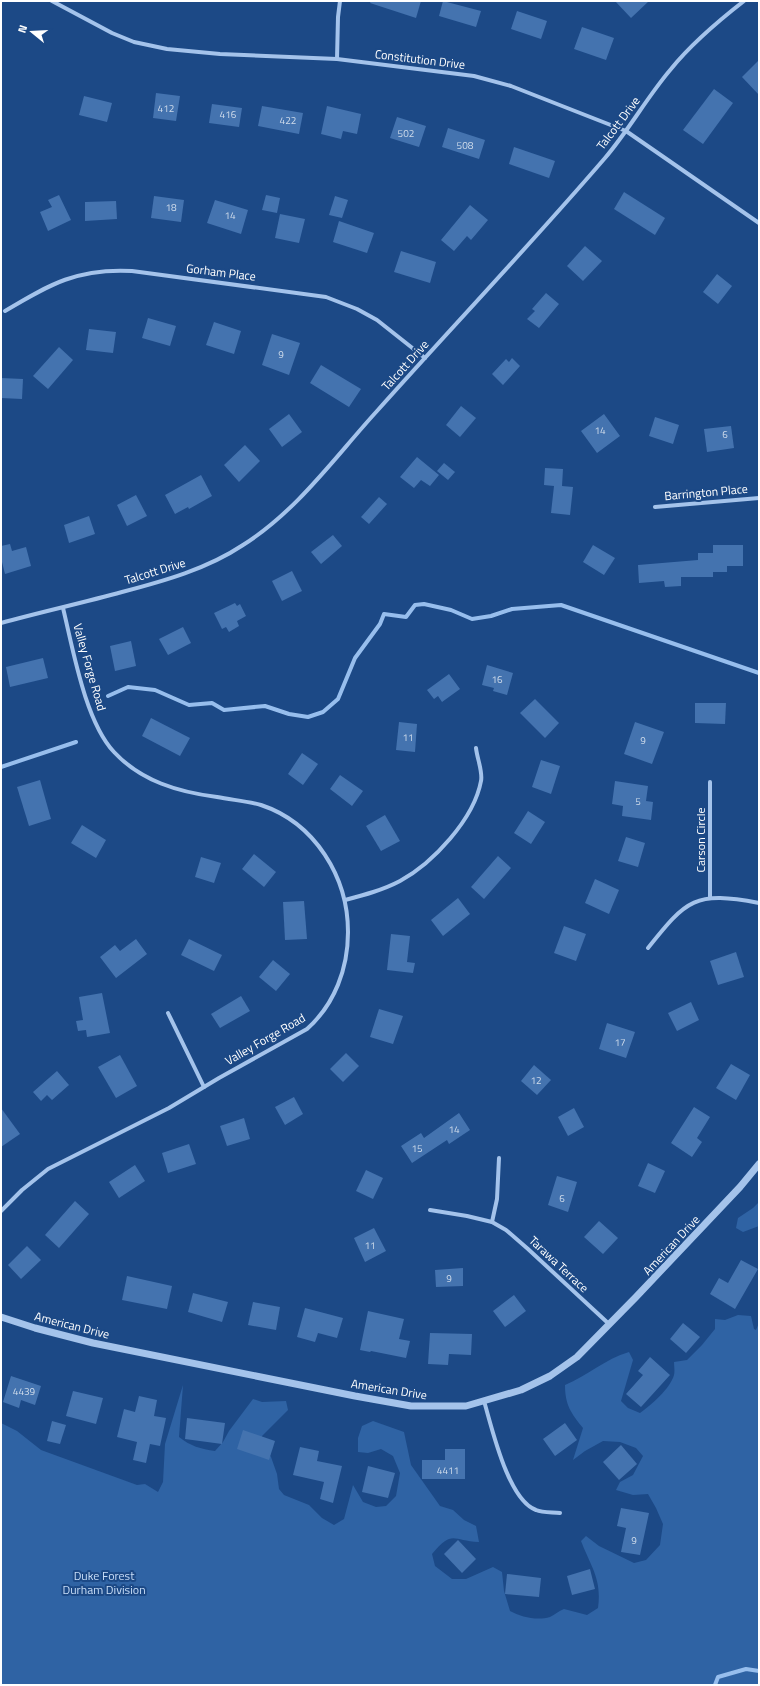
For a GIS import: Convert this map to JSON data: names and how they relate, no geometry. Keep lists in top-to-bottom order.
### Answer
{
  "streets": {
    "street": [
      "Constitution Drive",
      "Talcott Drive",
      "Gorham Place",
      "Barrington Place",
      "Valley Forge Road",
      "Carson Circle",
      "American Drive",
      "Tarawa Terrace"
    ]
  },
  "crossings": [
    ["Constitution Drive", "Talcott Drive"],
    ["Talcott Drive", "Gorham Place"],
    ["Talcott Drive", "Valley Forge Road"],
    ["American Drive", "Tarawa Terrace"]
  ],
  "parks": ["Duke Forest Durham Division"],
  "house_numbers": [
    "412",
    "416",
    "422",
    "502",
    "508",
    "18",
    "14",
    "9",
    "14",
    "6",
    "16",
    "11",
    "9",
    "5",
    "17",
    "12",
    "14",
    "15",
    "6",
    "11",
    "9",
    "4439",
    "4411",
    "9"
  ],
  "north": "left"
}
